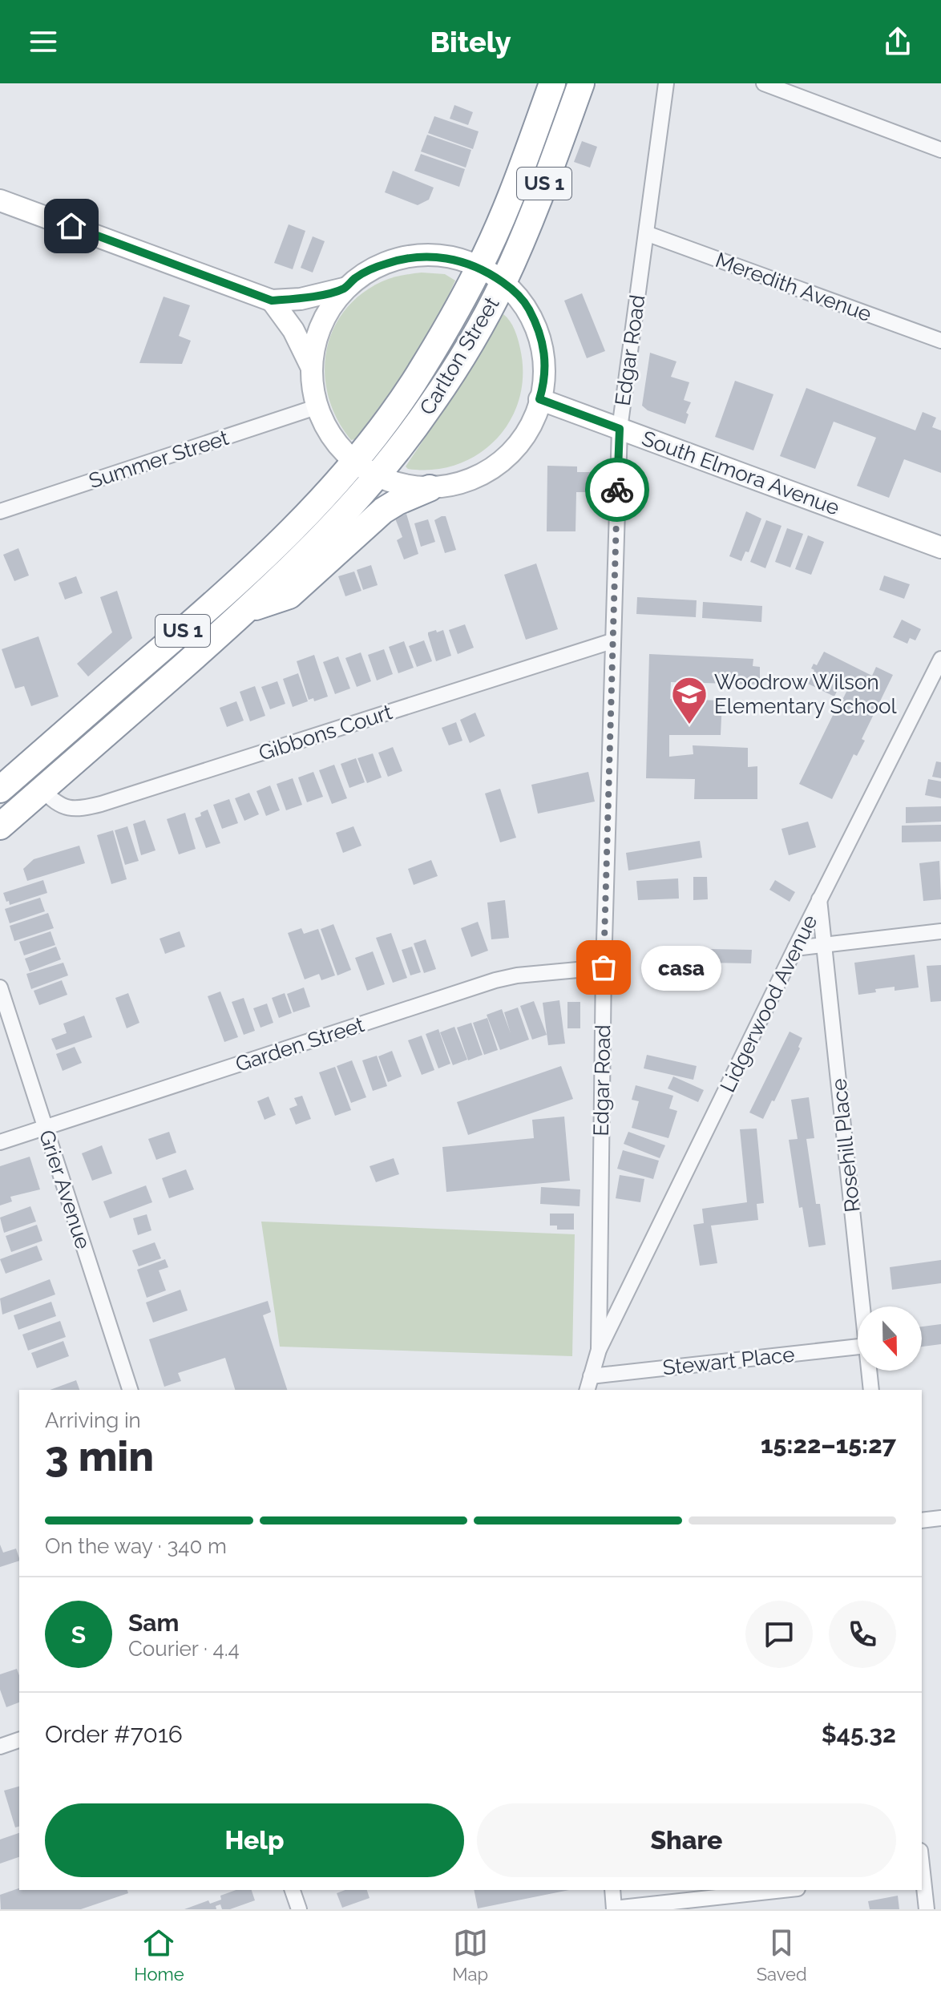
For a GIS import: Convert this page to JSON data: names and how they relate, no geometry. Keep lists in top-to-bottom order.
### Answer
{
  "streets": {
    "highway": ["US 1", "Carlton Street"],
    "main road": ["South Elmora Avenue"],
    "street": [
      "Meredith Avenue",
      "Edgar Road",
      "Summer Street",
      "Gibbons Court",
      "Lidgerwood Avenue",
      "Garden Street",
      "Rosehill Place",
      "Grier Avenue",
      "Stewart Place"
    ]
  },
  "crossings": [
    ["US 1", "Carlton Street"],
    ["US 1", "Gibbons Court"],
    ["Meredith Avenue", "Edgar Road"],
    ["Edgar Road", "South Elmora Avenue"],
    ["Edgar Road", "Gibbons Court"],
    ["Edgar Road", "Lidgerwood Avenue"],
    ["Edgar Road", "Garden Street"],
    ["Lidgerwood Avenue", "Rosehill Place"],
    ["Garden Street", "Grier Avenue"]
  ],
  "places": {
    "school or university": ["Woodrow Wilson Elementary School"],
    "other": ["casa"]
  },
  "north": "bottom",
  "page": {
    "header": "Bitely",
    "bubble": "casa",
    "heading": ["3 min", "Arriving in", "15:22–15:27"],
    "panel": [
      "Sam",
      "Courier · 4.4",
      "Order #7016",
      "$45.32"
    ],
    "bar": "On the way · 340 m",
    "round": "S",
    "buttons": ["Help", "Share"],
    "tabs": ["Home", "Map", "Saved"]
  }
}
